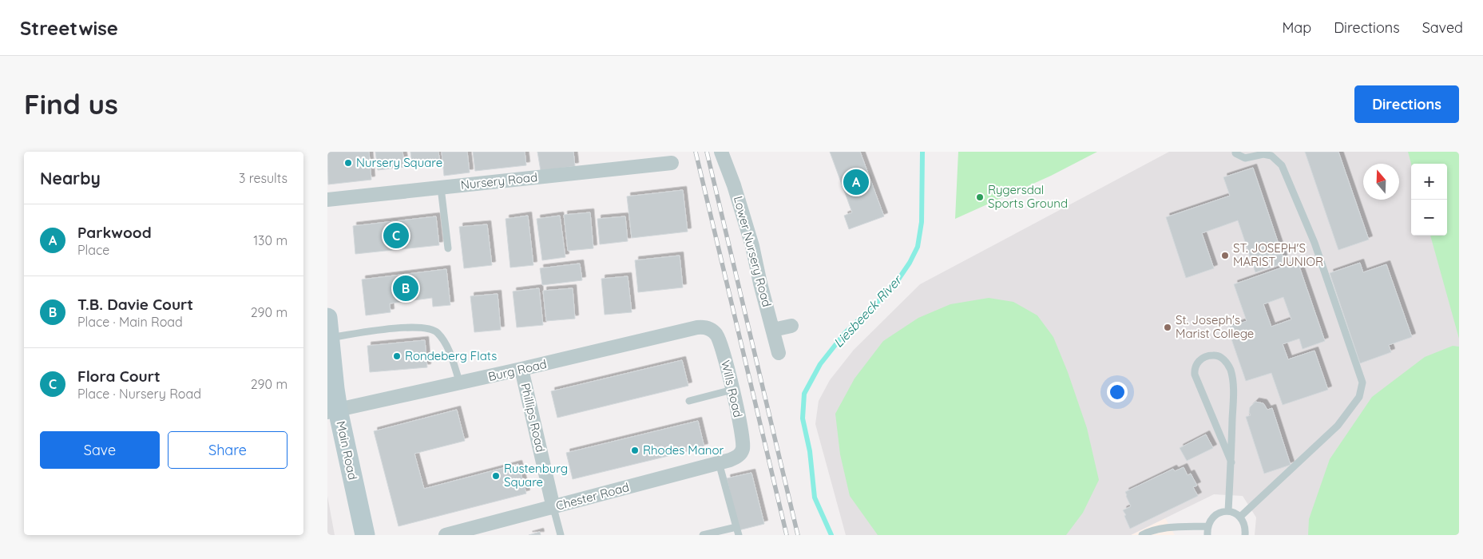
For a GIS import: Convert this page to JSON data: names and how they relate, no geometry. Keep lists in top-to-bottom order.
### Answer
{
  "streets": {
    "main road": ["Main Road"],
    "street": [
      "Nursery Road",
      "Lower Nursery Road",
      "Burg Road",
      "Wills Road",
      "Phillips Road",
      "Chester Road"
    ]
  },
  "crossings": [
    ["Burg Road", "Wills Road"],
    ["Burg Road", "Phillips Road"],
    ["Burg Road", "Main Road"],
    ["Wills Road", "Chester Road"],
    ["Phillips Road", "Chester Road"]
  ],
  "water": ["Liesbeeck River"],
  "places": [
    "Nursery Square",
    "Rygersdal Sports Ground",
    "ST. JOSEPH'S MARIST JUNIOR",
    "St. Joseph's Marist College",
    "Rondeberg Flats",
    "Rhodes Manor",
    "Rustenburg Square"
  ],
  "north": "top",
  "page": {
    "header": "Streetwise",
    "nav": ["Map", "Directions", "Saved"],
    "buttons": [
      "Directions",
      ["Save", "Share"]
    ],
    "title": "Find us",
    "heading": ["Nearby", "3 results"],
    "map_buttons": ["+", "−"],
    "pins": ["A", "C", "B"],
    "list": [
      {
        "mark": "A",
        "name": "Parkwood",
        "note": "Place",
        "value": "130 m"
      },
      {
        "mark": "B",
        "name": "T.B. Davie Court",
        "note": "Place · Main Road",
        "value": "290 m"
      },
      {
        "mark": "C",
        "name": "Flora Court",
        "note": "Place · Nursery Road",
        "value": "290 m"
      }
    ]
  }
}
